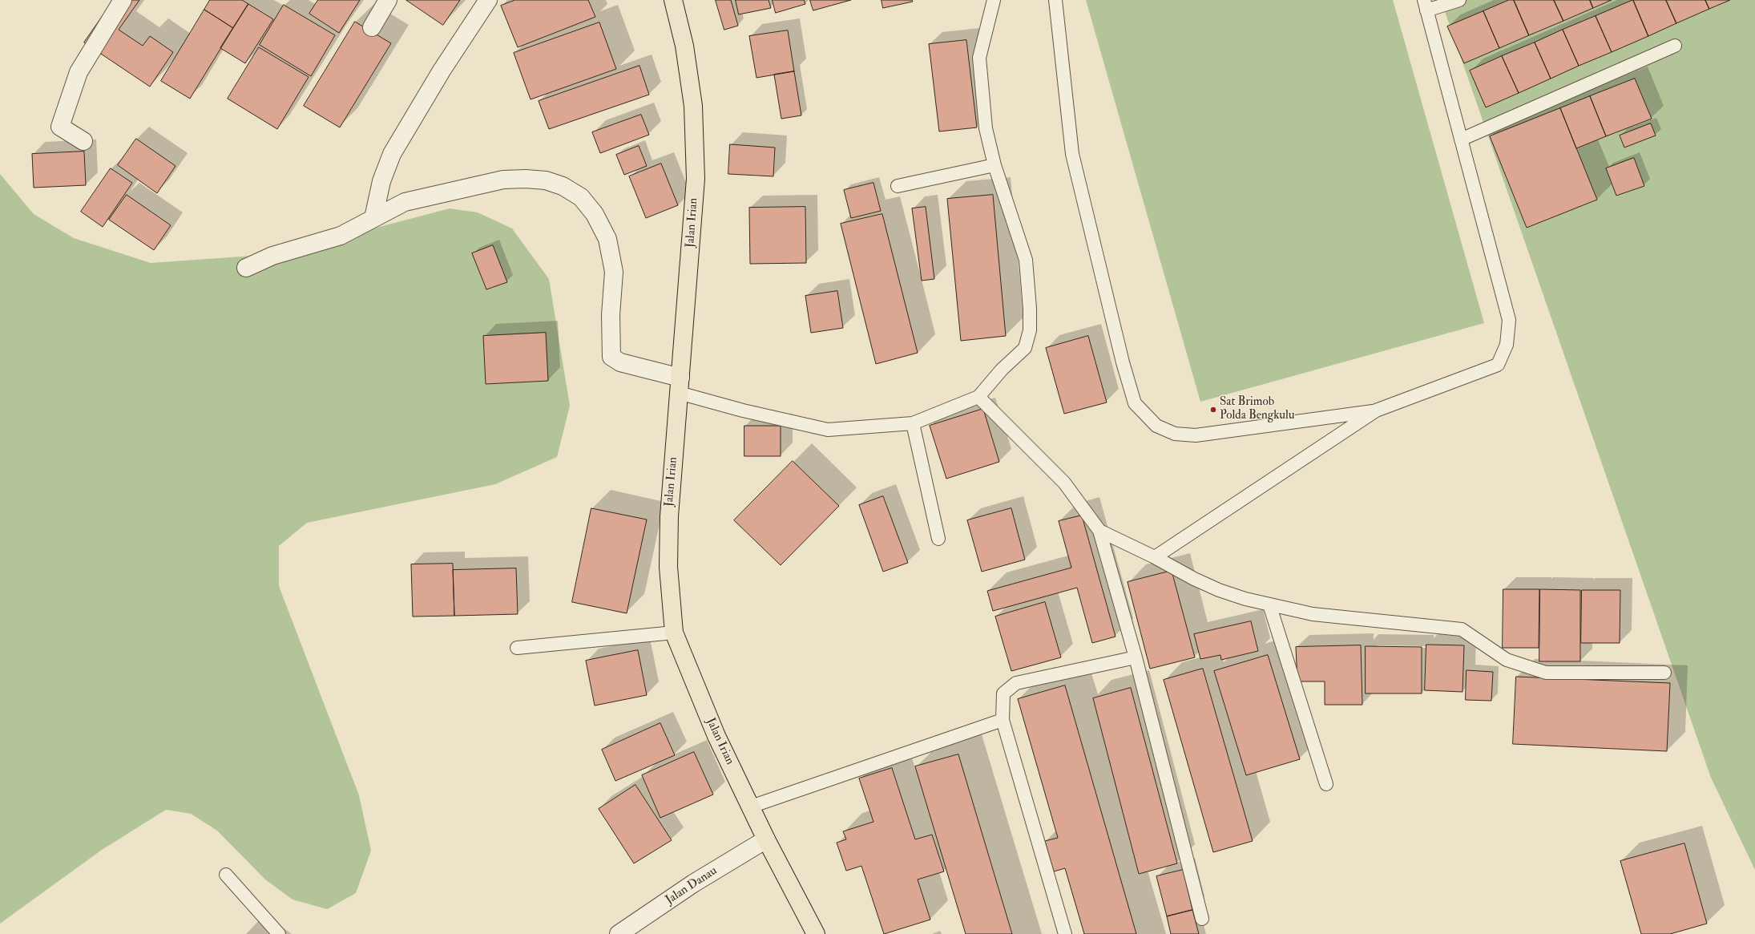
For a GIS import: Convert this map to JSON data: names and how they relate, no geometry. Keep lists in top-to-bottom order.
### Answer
{
  "streets": {
    "main road": ["Jalan Irian"],
    "street": ["Jalan Danau"]
  },
  "crossings": [
    ["Jalan Irian", "Jalan Danau"]
  ],
  "places": ["Sat Brimob Polda Bengkulu"]
}
